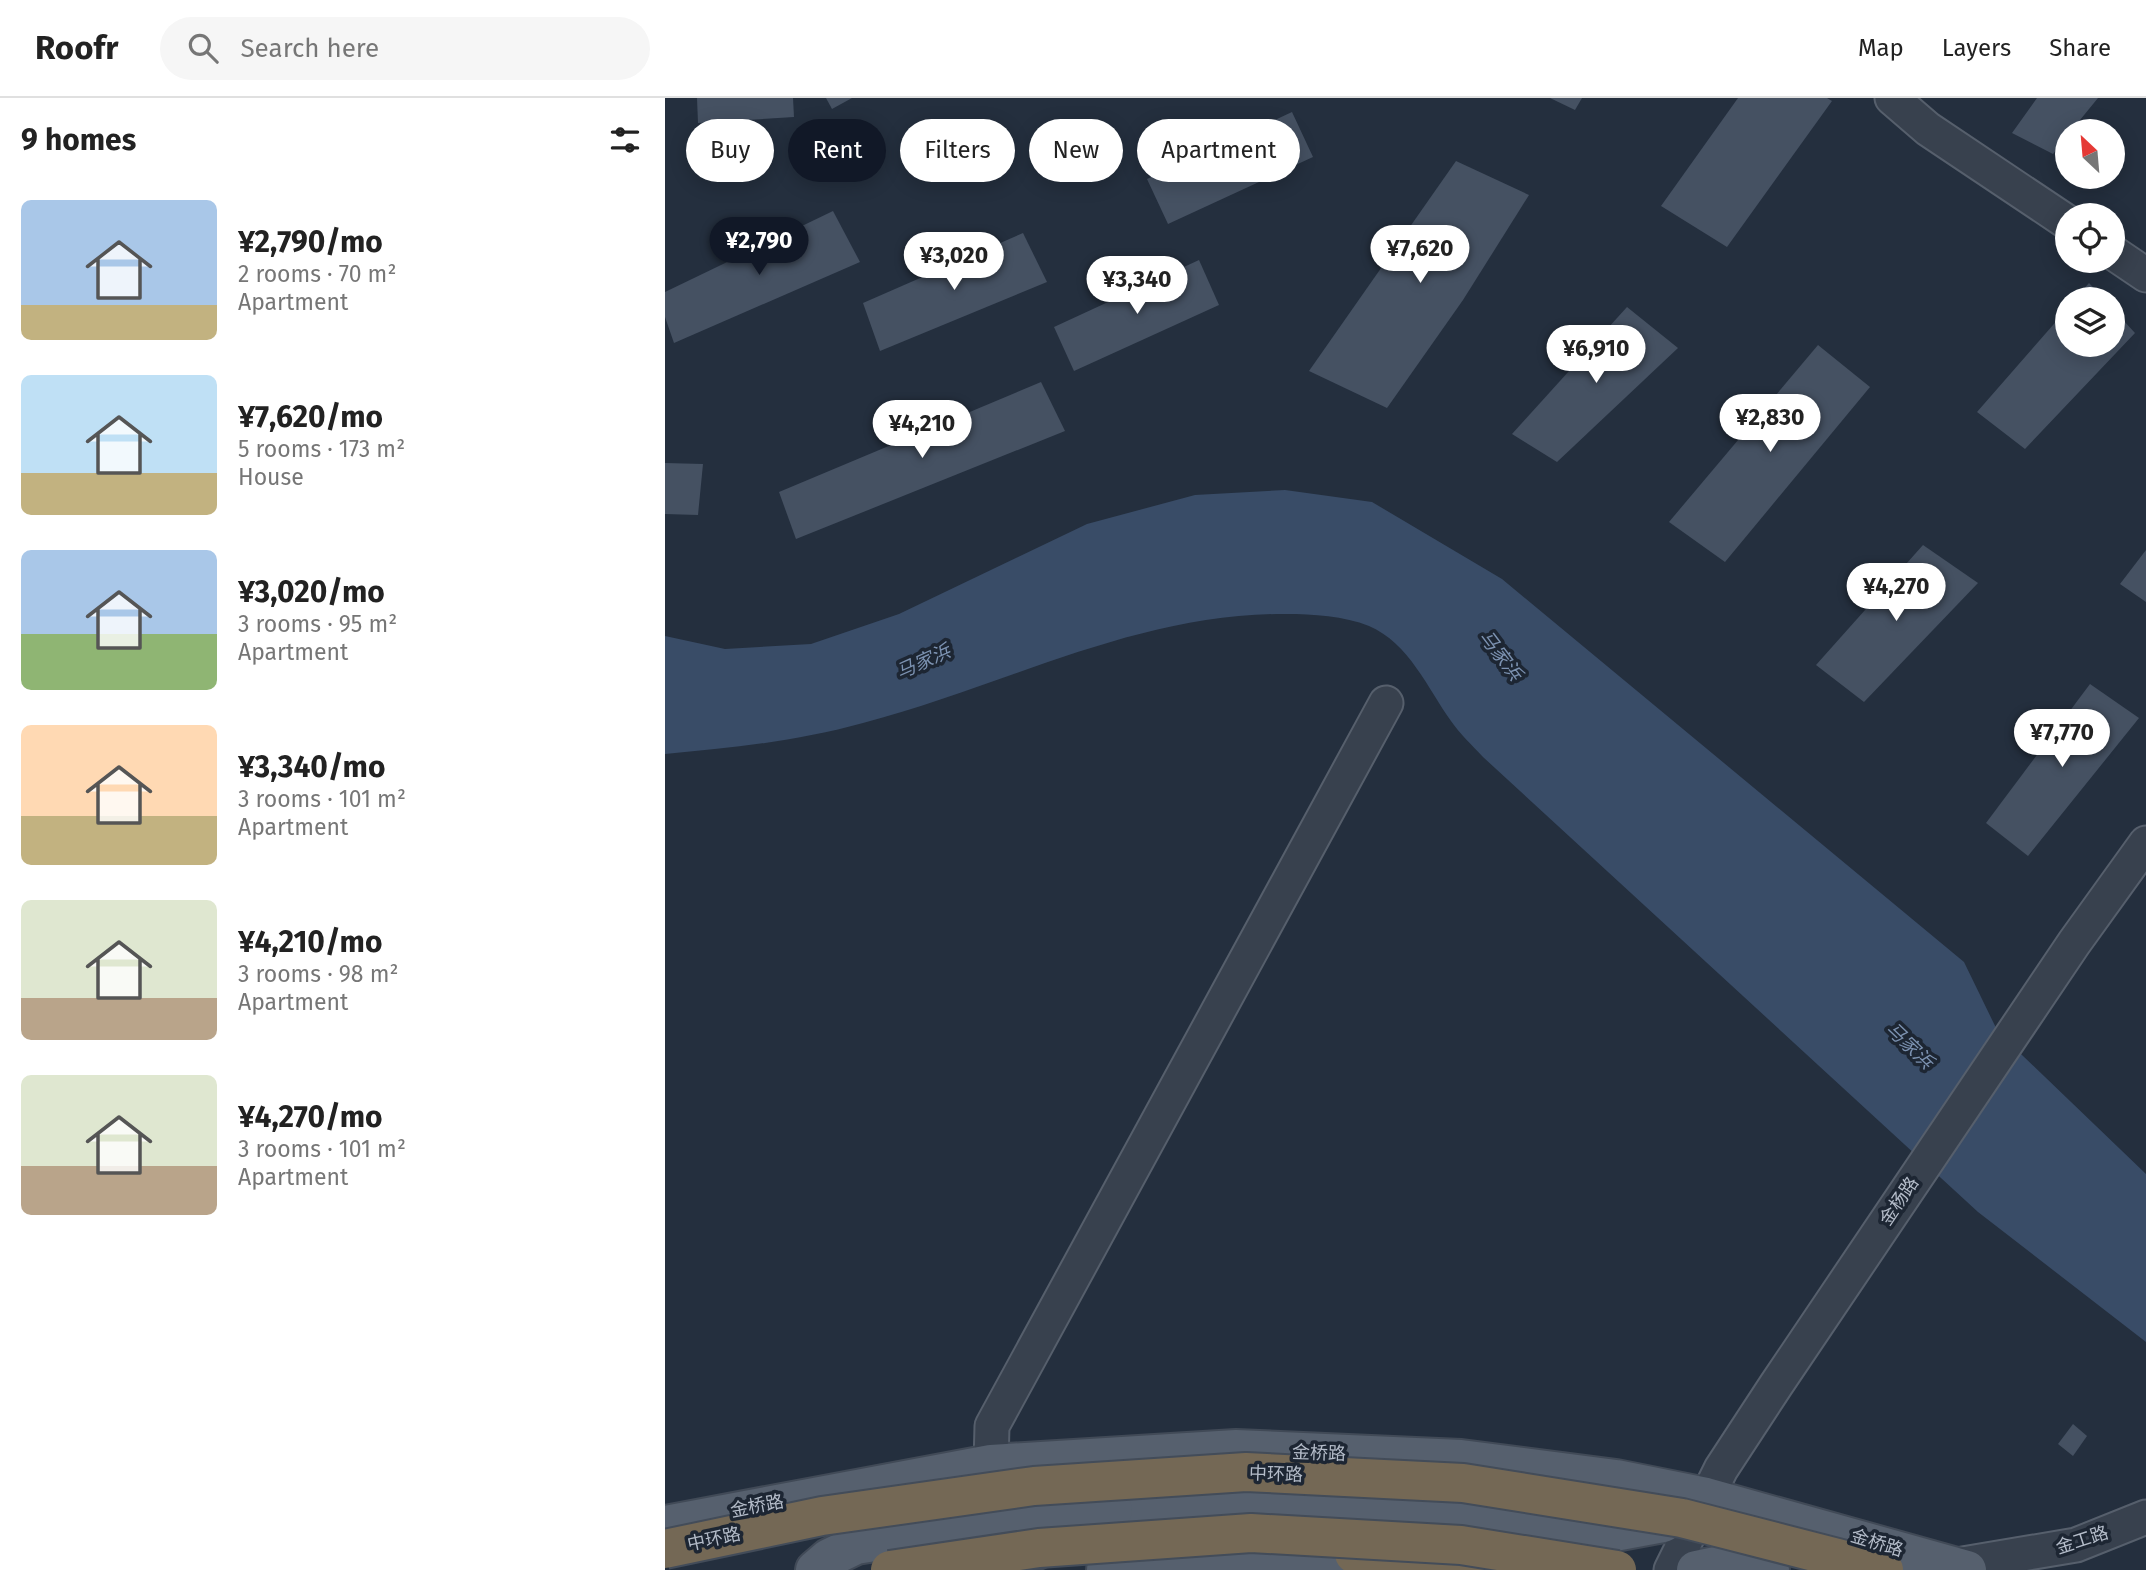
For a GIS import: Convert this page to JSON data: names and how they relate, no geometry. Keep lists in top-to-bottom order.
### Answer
{
  "streets": {
    "highway": ["中环路"],
    "main road": ["金桥路"],
    "street": ["金杨路", "金工路"]
  },
  "crossings": [
    ["金杨路", "金桥路"],
    ["金桥路", "金工路"]
  ],
  "water": ["马家浜"],
  "north": "top left",
  "page": {
    "header": "Roofr",
    "search": "Search here",
    "nav": ["Map", "Layers", "Share"],
    "heading": "9 homes",
    "chip": [
      "Buy",
      "Rent",
      "Filters",
      "New",
      "Apartment"
    ],
    "list": [
      {
        "name": "¥2,790/mo",
        "note": "2 rooms · 70 m² · Apartment"
      },
      {
        "name": "¥7,620/mo",
        "note": "5 rooms · 173 m² · House"
      },
      {
        "name": "¥3,020/mo",
        "note": "3 rooms · 95 m² · Apartment"
      },
      {
        "name": "¥3,340/mo",
        "note": "3 rooms · 101 m² · Apartment"
      },
      {
        "name": "¥4,210/mo",
        "note": "3 rooms · 98 m² · Apartment"
      },
      {
        "name": "¥4,270/mo",
        "note": "3 rooms · 101 m² · Apartment"
      }
    ],
    "price": [
      "¥2,790",
      "¥7,620",
      "¥3,020",
      "¥3,340",
      "¥6,910",
      "¥2,830",
      "¥4,210",
      "¥4,270",
      "¥7,770"
    ]
  }
}
